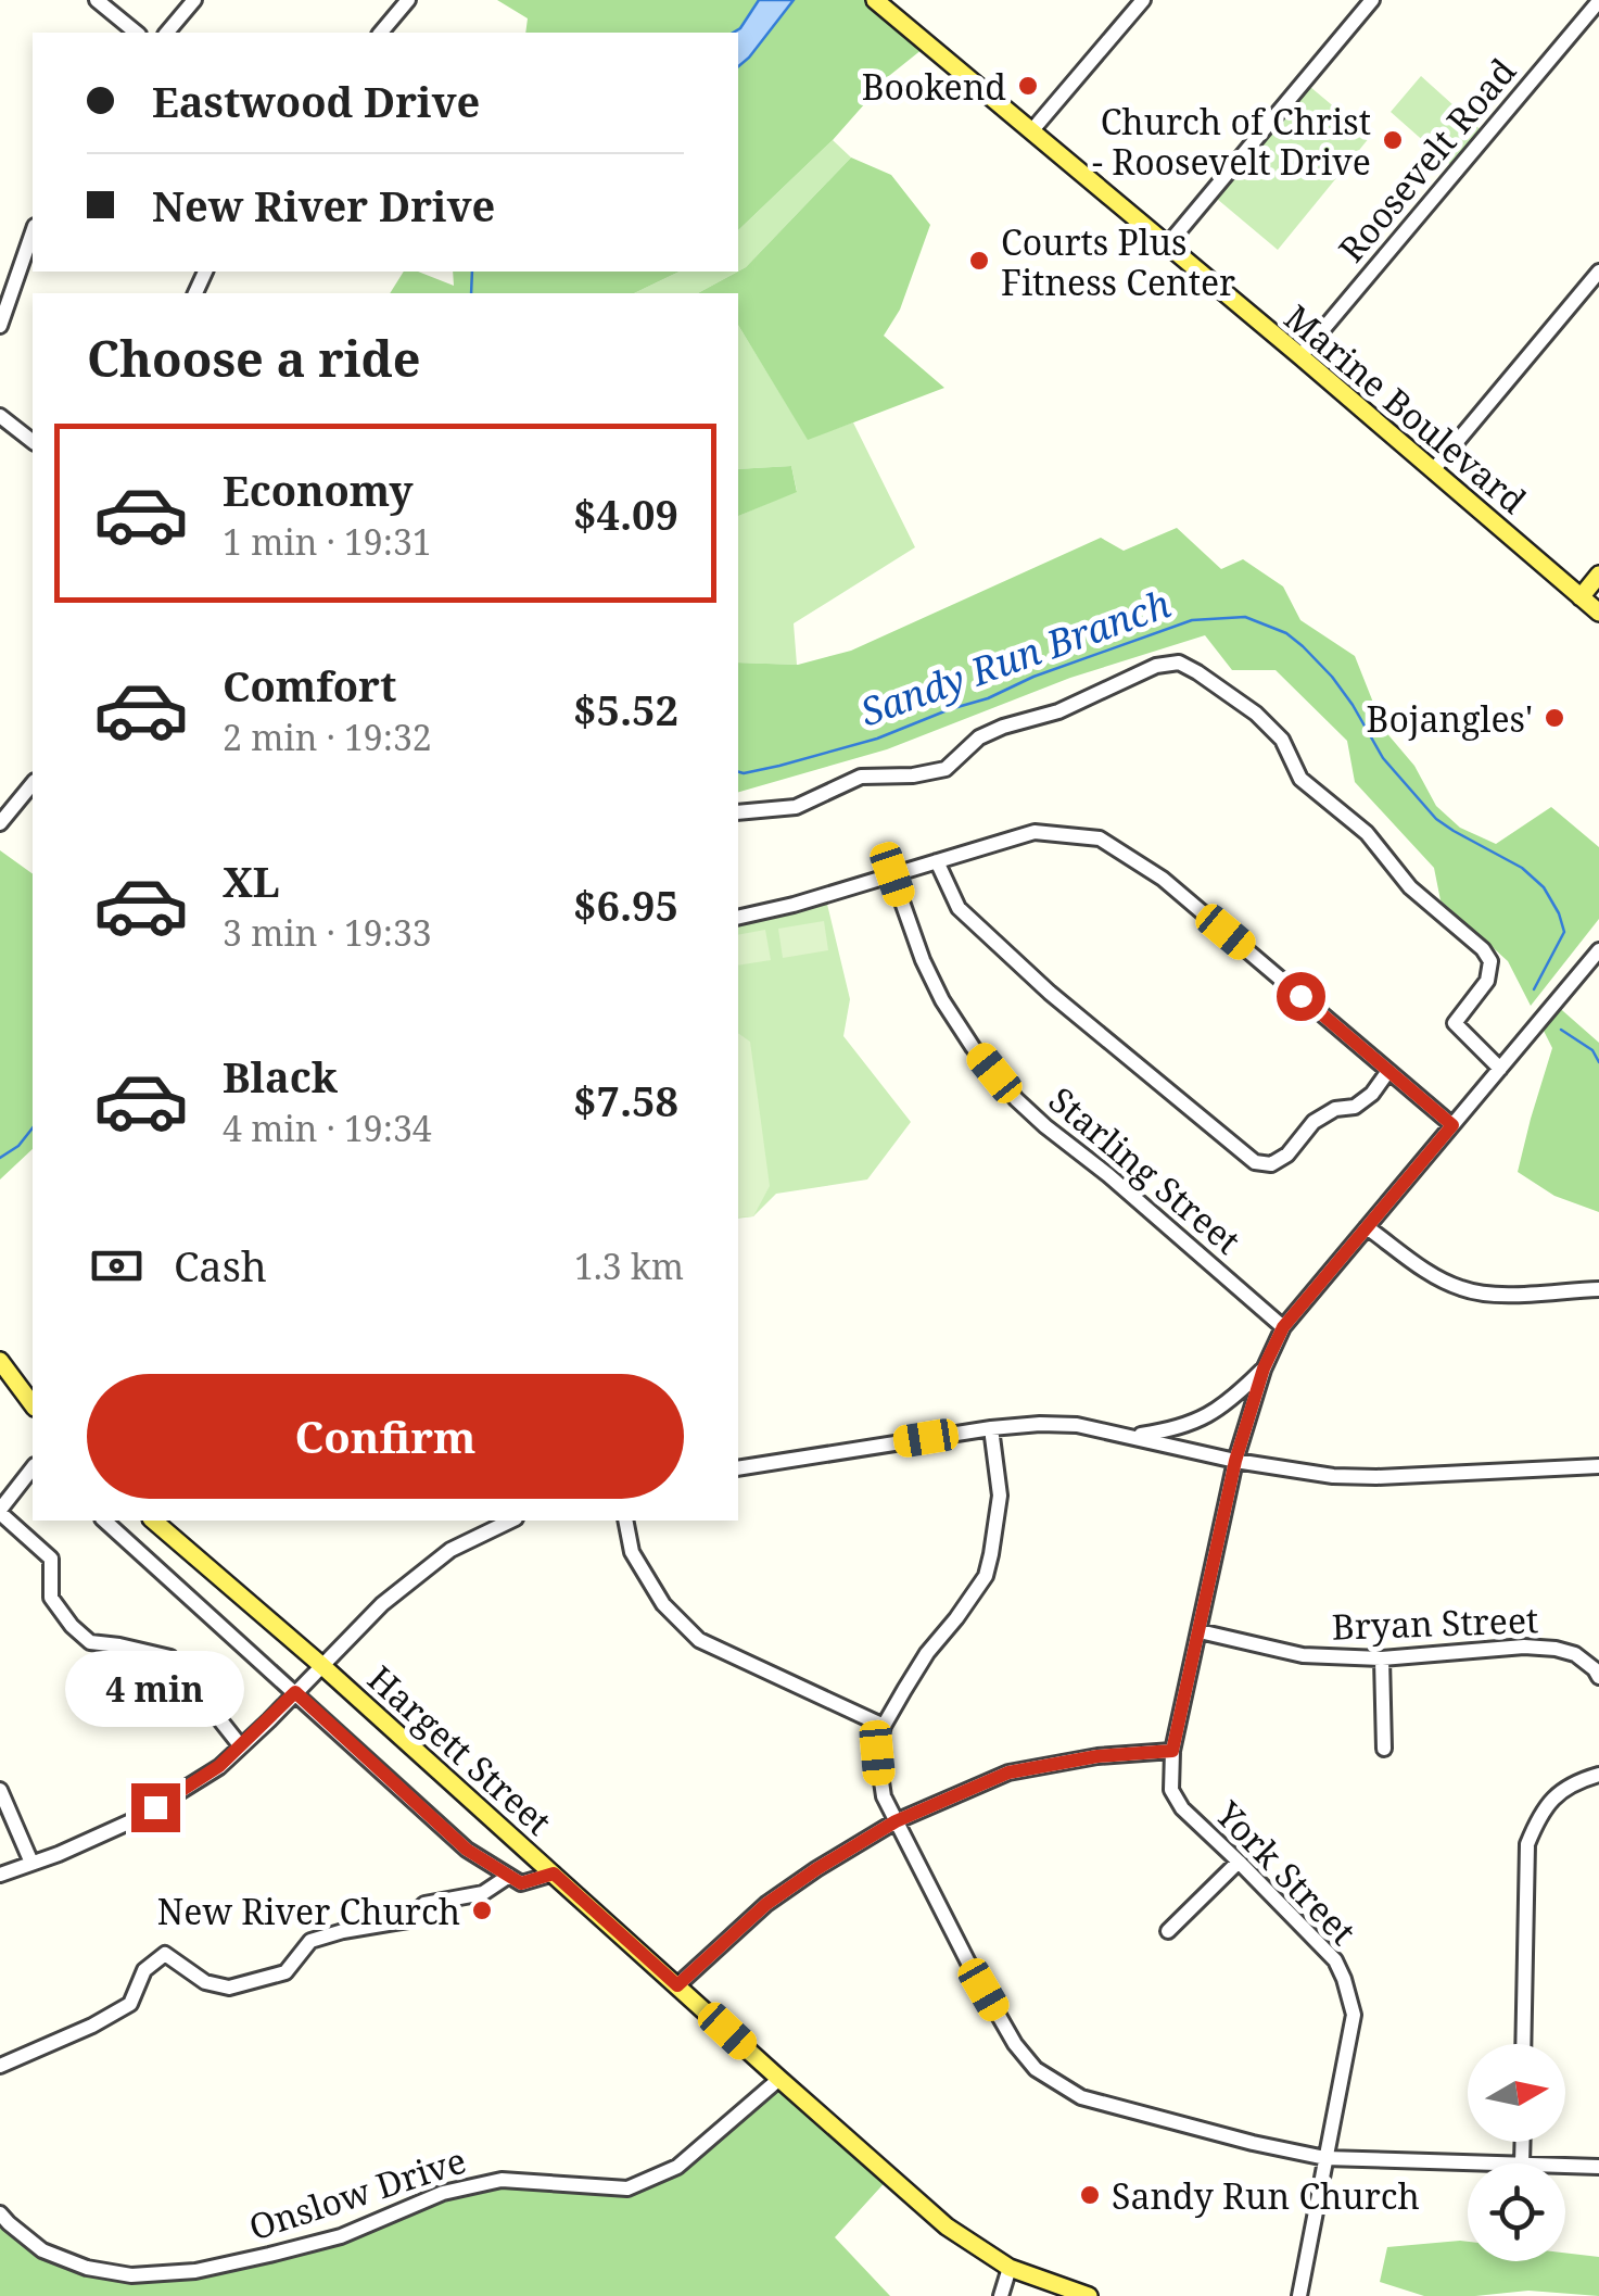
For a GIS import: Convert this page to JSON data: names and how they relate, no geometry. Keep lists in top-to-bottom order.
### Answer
{
  "streets": {
    "main road": ["Marine Boulevard", "Hargett Street"],
    "street": [
      "Roosevelt Road",
      "Starling Street",
      "Bryan Street",
      "York Street",
      "Onslow Drive"
    ]
  },
  "crossings": [
    ["Roosevelt Road", "Marine Boulevard"],
    ["Hargett Street", "Onslow Drive"]
  ],
  "water": ["Sandy Run Branch"],
  "places": [
    "Bookend",
    "Church of Christ - Roosevelt Drive",
    "Courts Plus Fitness Center",
    "Bojangles'",
    "New River Church",
    "Sandy Run Church"
  ],
  "north": "right",
  "page": {
    "banner": ["Eastwood Drive", "New River Drive"],
    "heading": "Choose a ride",
    "list": [
      {
        "name": "Economy",
        "note": "1 min · 19:31",
        "value": "$4.09"
      },
      {
        "name": "Comfort",
        "note": "2 min · 19:32",
        "value": "$5.52"
      },
      {
        "name": "XL",
        "note": "3 min · 19:33",
        "value": "$6.95"
      },
      {
        "name": "Black",
        "note": "4 min · 19:34",
        "value": "$7.58"
      }
    ],
    "pay": ["Cash", "1.3 km"],
    "buttons": "Confirm",
    "bubble": "4 min"
  }
}
